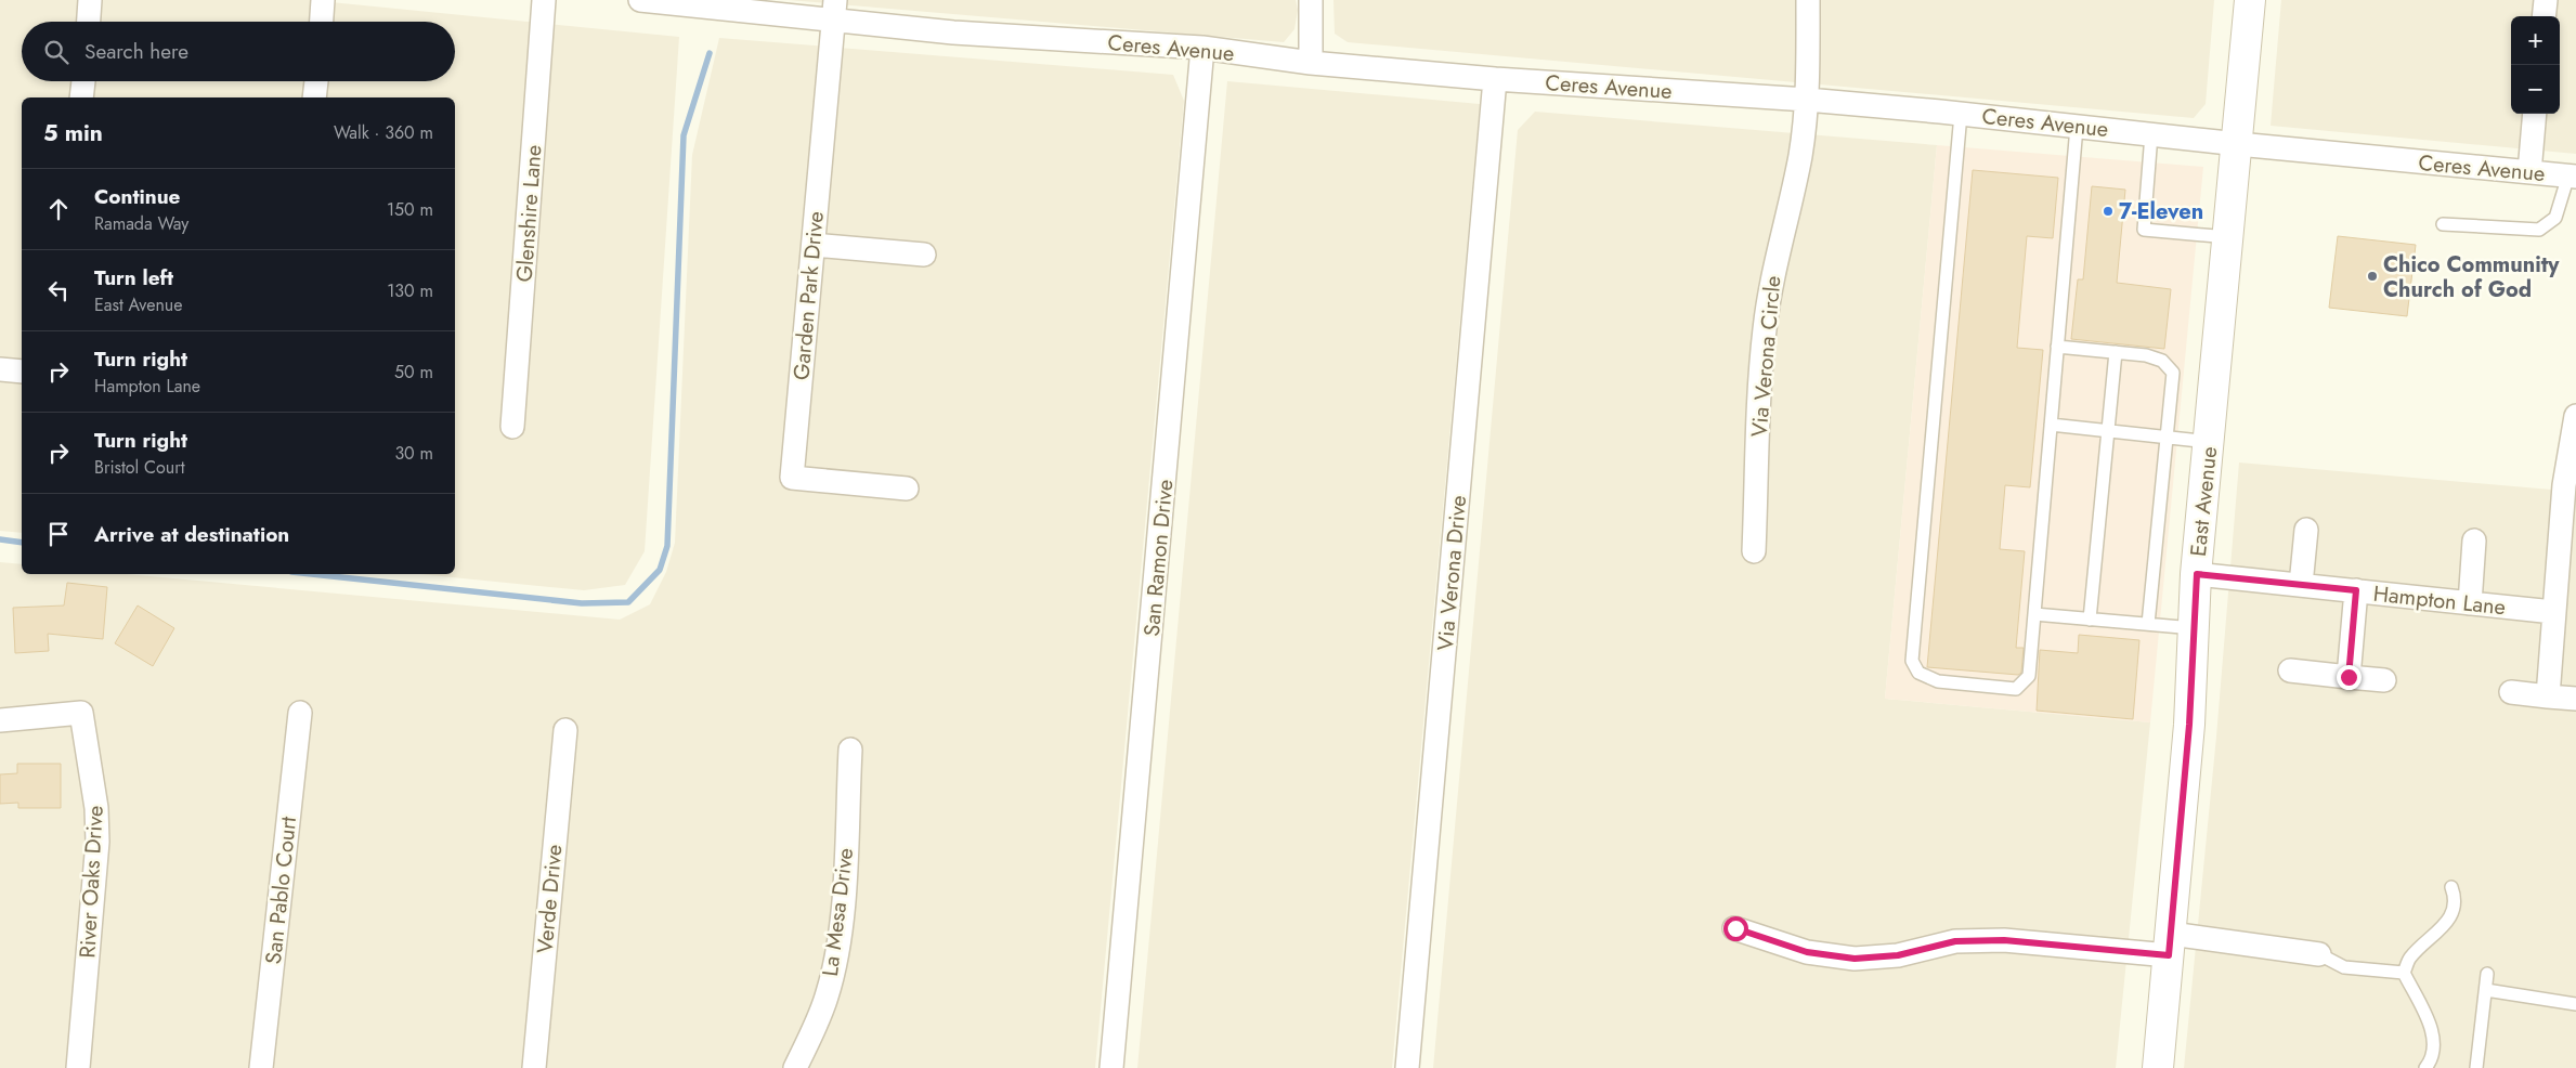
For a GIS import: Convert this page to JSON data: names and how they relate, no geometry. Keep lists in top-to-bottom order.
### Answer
{
  "streets": {
    "main road": ["East Avenue"],
    "street": [
      "Ceres Avenue",
      "Glenshire Lane",
      "Garden Park Drive",
      "Via Verona Circle",
      "San Ramon Drive",
      "Via Verona Drive",
      "Hampton Lane",
      "River Oaks Drive",
      "San Pablo Court",
      "Verde Drive",
      "La Mesa Drive"
    ]
  },
  "crossings": [
    ["Ceres Avenue", "Garden Park Drive"],
    ["Ceres Avenue", "Via Verona Circle"],
    ["Ceres Avenue", "East Avenue"],
    ["Ceres Avenue", "San Ramon Drive"],
    ["Ceres Avenue", "Via Verona Drive"],
    ["East Avenue", "Hampton Lane"]
  ],
  "places": ["7-Eleven", "Chico Community Church of God"],
  "page": {
    "map_buttons": ["+", "−"],
    "search": "Search here",
    "heading": ["5 min", "Walk · 360 m"],
    "list": [
      ["Continue", "Ramada Way", "150 m"],
      ["Turn left", "East Avenue", "130 m"],
      ["Turn right", "Hampton Lane", "50 m"],
      ["Turn right", "Bristol Court", "30 m"],
      "Arrive at destination"
    ]
  }
}
